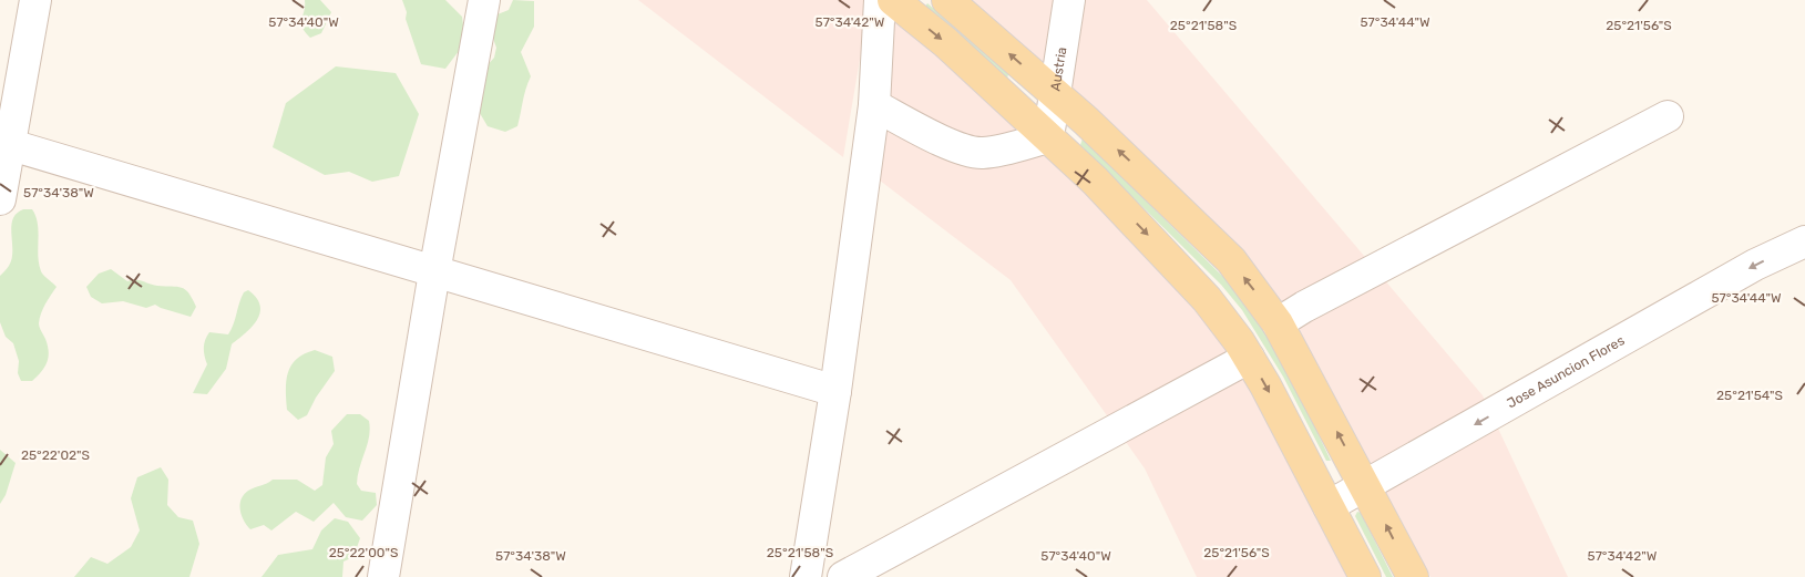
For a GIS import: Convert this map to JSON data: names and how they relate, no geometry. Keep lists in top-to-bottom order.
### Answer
{
  "streets": {
    "street": ["Austria", "Jose Asuncion Flores"]
  },
  "coordinates": [
    "57°34'42\"W",
    "57°34'40\"W",
    "57°34'44\"W",
    "25°21'58\"S",
    "25°21'56\"S",
    "57°34'38\"W",
    "25°21'54\"S",
    "25°22'02\"S",
    "25°22'00\"S"
  ]
}
